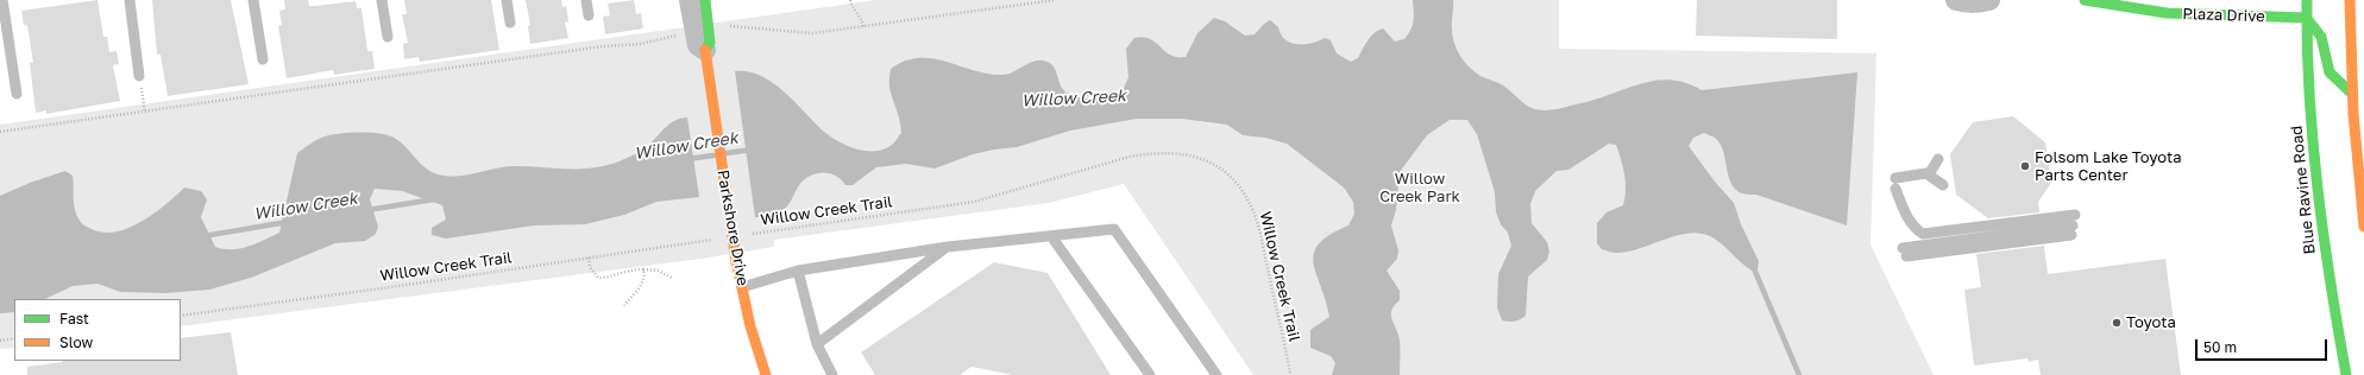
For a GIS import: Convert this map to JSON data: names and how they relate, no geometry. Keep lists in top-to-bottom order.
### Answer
{
  "streets": {
    "main road": ["Plaza Drive", "Blue Ravine Road", "Parkshore Drive"],
    "path": ["Willow Creek Trail"]
  },
  "crossings": [
    ["Plaza Drive", "Blue Ravine Road"]
  ],
  "water": ["Willow Creek"],
  "parks": ["Willow Creek Park"],
  "places": ["Folsom Lake Toyota Parts Center", "Toyota"],
  "legend": ["Fast", "Slow"],
  "scale_bar": "50 m"
}
